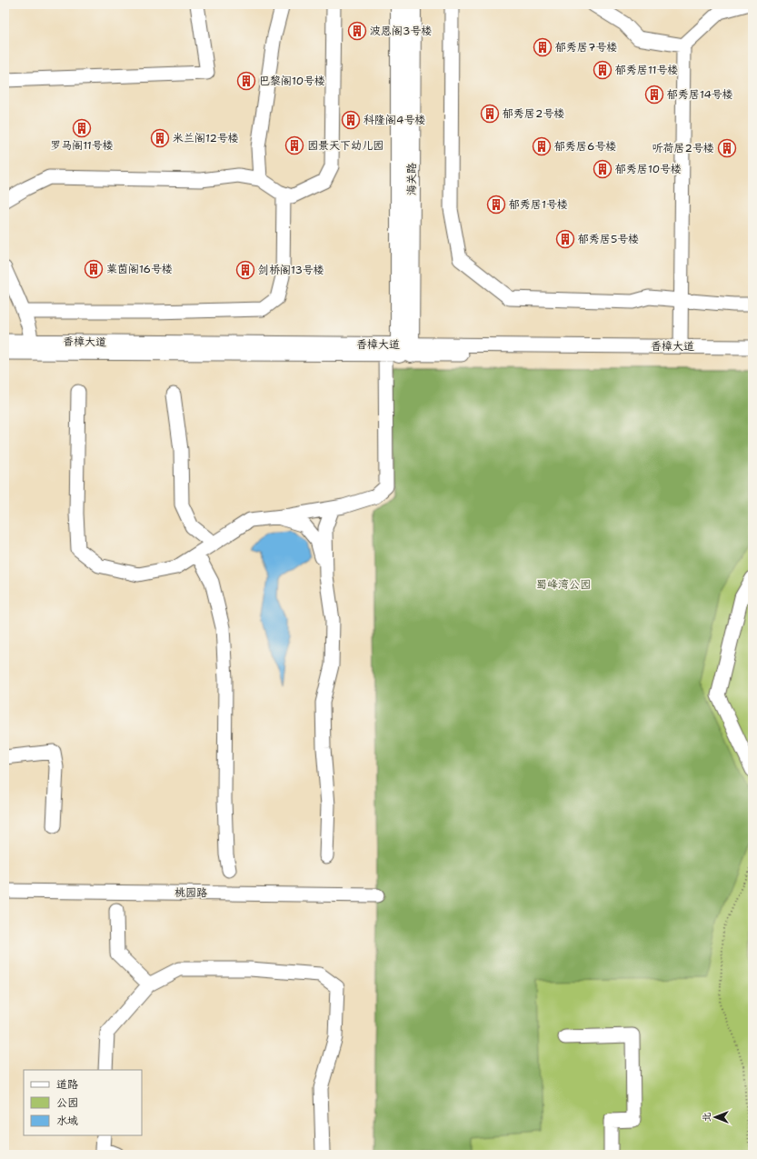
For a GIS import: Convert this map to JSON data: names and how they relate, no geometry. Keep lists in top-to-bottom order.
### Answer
{
  "streets": {
    "main road": ["海关路"],
    "street": ["香樟大道", "桃园路"]
  },
  "crossings": [
    ["海关路", "香樟大道"]
  ],
  "parks": ["蜀峰湾公园"],
  "places": {
    "building": [
      "波恩阁3号楼",
      "郁秀居7号楼",
      "郁秀居11号楼",
      "巴黎阁10号楼",
      "郁秀居14号楼",
      "郁秀居2号楼",
      "科隆阁4号楼",
      "罗马阁11号楼",
      "米兰阁12号楼",
      "园景天下幼儿园",
      "郁秀居6号楼",
      "听荷居2号楼",
      "郁秀居10号楼",
      "郁秀居1号楼",
      "郁秀居5号楼",
      "莱茵阁16号楼",
      "剑桥阁13号楼"
    ]
  },
  "legend": ["道路", "公园", "水域"],
  "north": "left"
}
